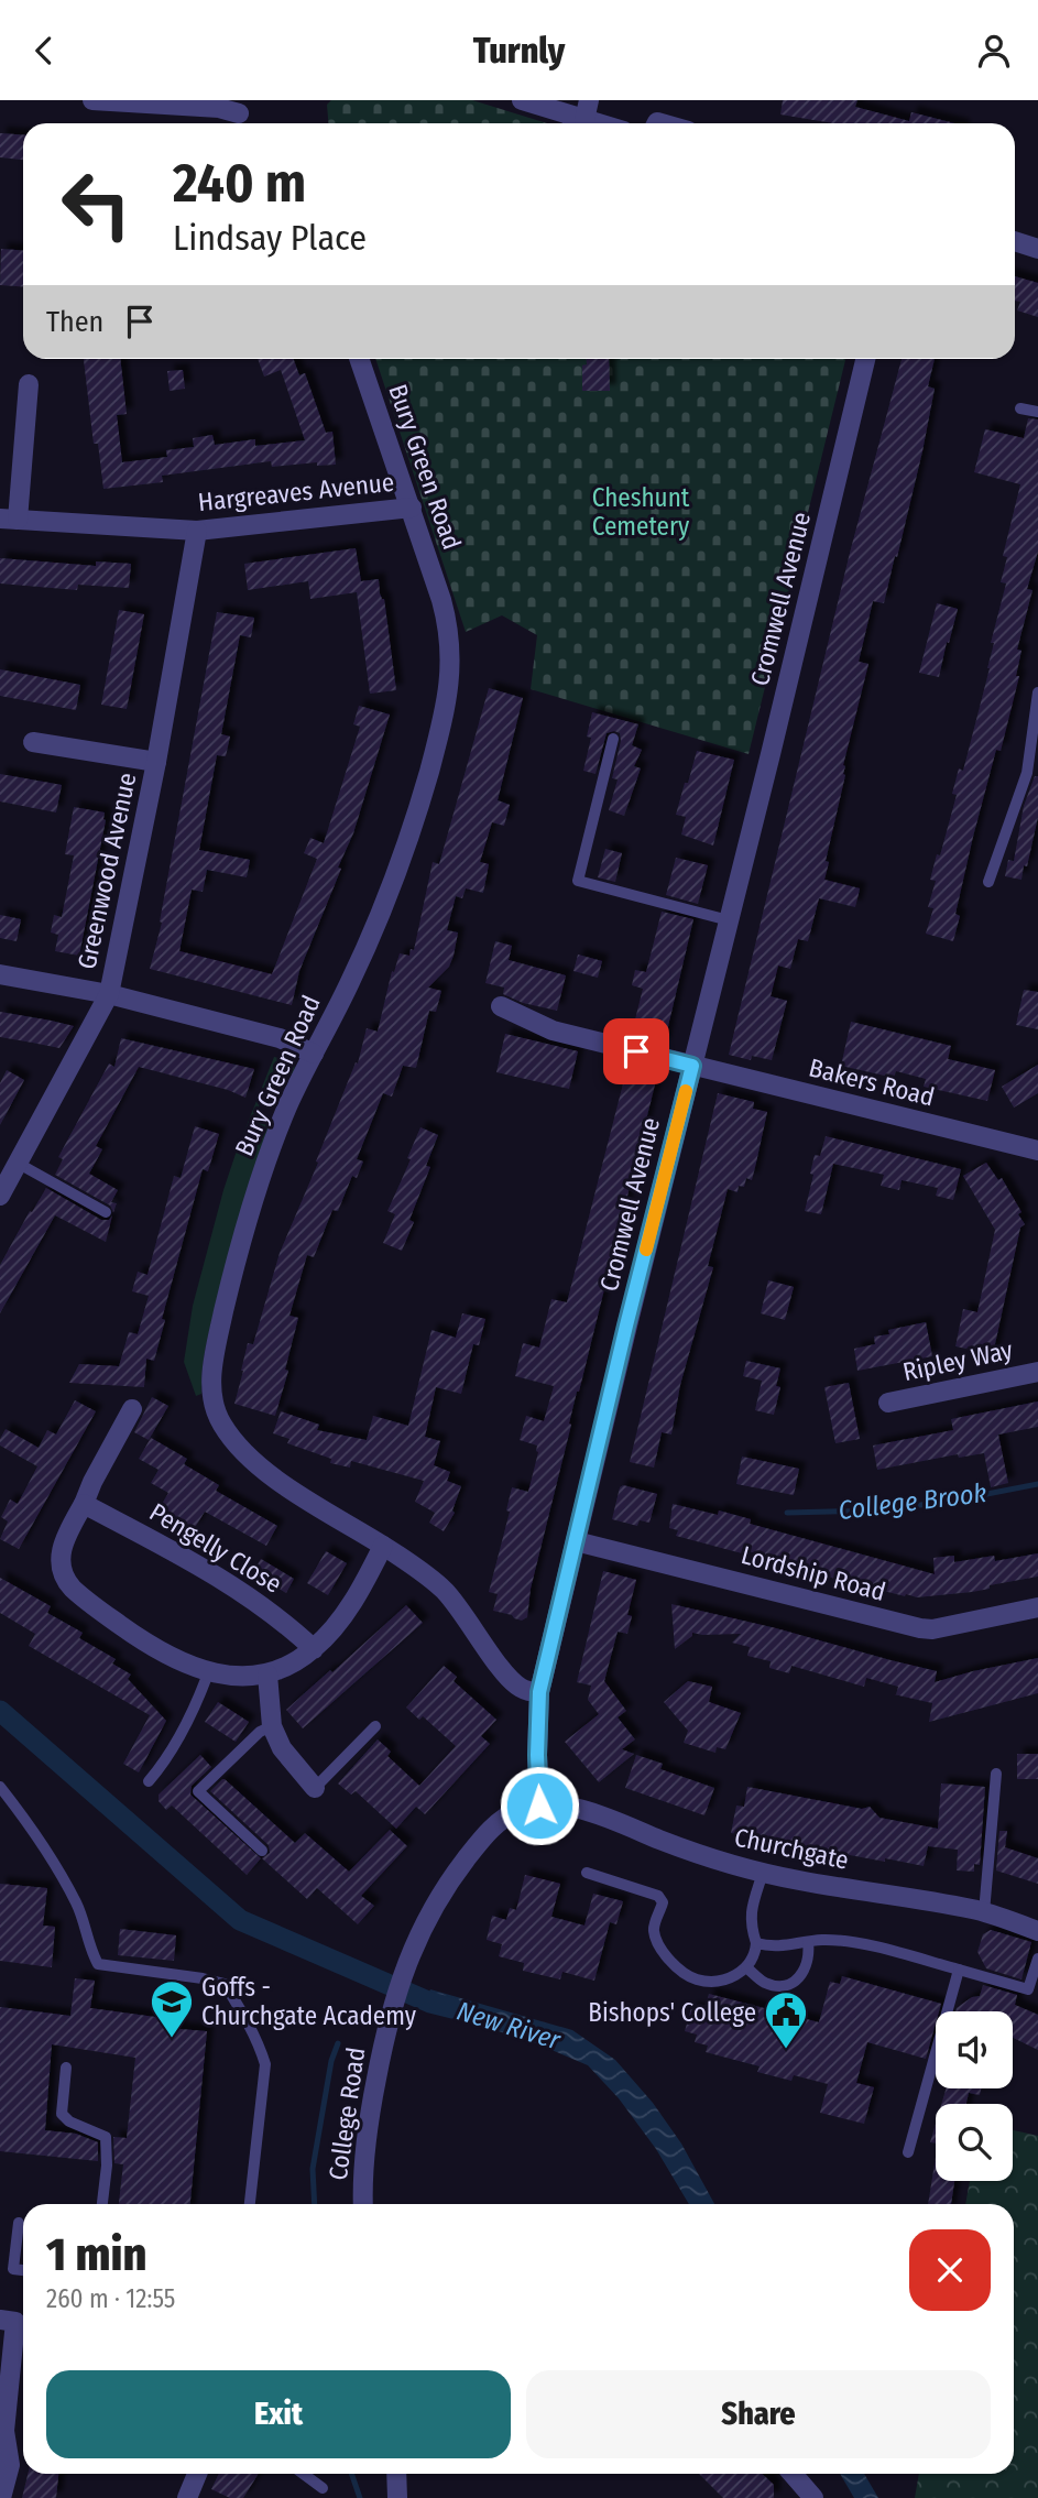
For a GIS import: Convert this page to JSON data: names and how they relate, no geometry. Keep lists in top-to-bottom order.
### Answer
{
  "streets": {
    "street": [
      "Bury Green Road",
      "Hargreaves Avenue",
      "Cromwell Avenue",
      "Greenwood Avenue",
      "Bakers Road",
      "Ripley Way",
      "Pengelly Close",
      "Lordship Road",
      "Churchgate",
      "College Road"
    ]
  },
  "crossings": [
    ["Bury Green Road", "Hargreaves Avenue"],
    ["Bury Green Road", "Cromwell Avenue"],
    ["Hargreaves Avenue", "Greenwood Avenue"],
    ["Cromwell Avenue", "Bakers Road"],
    ["Cromwell Avenue", "Lordship Road"],
    ["Cromwell Avenue", "Churchgate"],
    ["Cromwell Avenue", "College Road"],
    ["Churchgate", "College Road"]
  ],
  "water": ["College Brook", "New River"],
  "parks": ["Cheshunt Cemetery"],
  "places": {
    "school or university": ["Goffs - Churchgate Academy"],
    "public building": ["Bishops' College"]
  },
  "page": {
    "header": "Turnly",
    "turn": ["240 m", "Lindsay Place"],
    "then": "Then",
    "heading": ["1 min", "260 m · 12:55"],
    "buttons": ["Exit", "Share"]
  }
}
